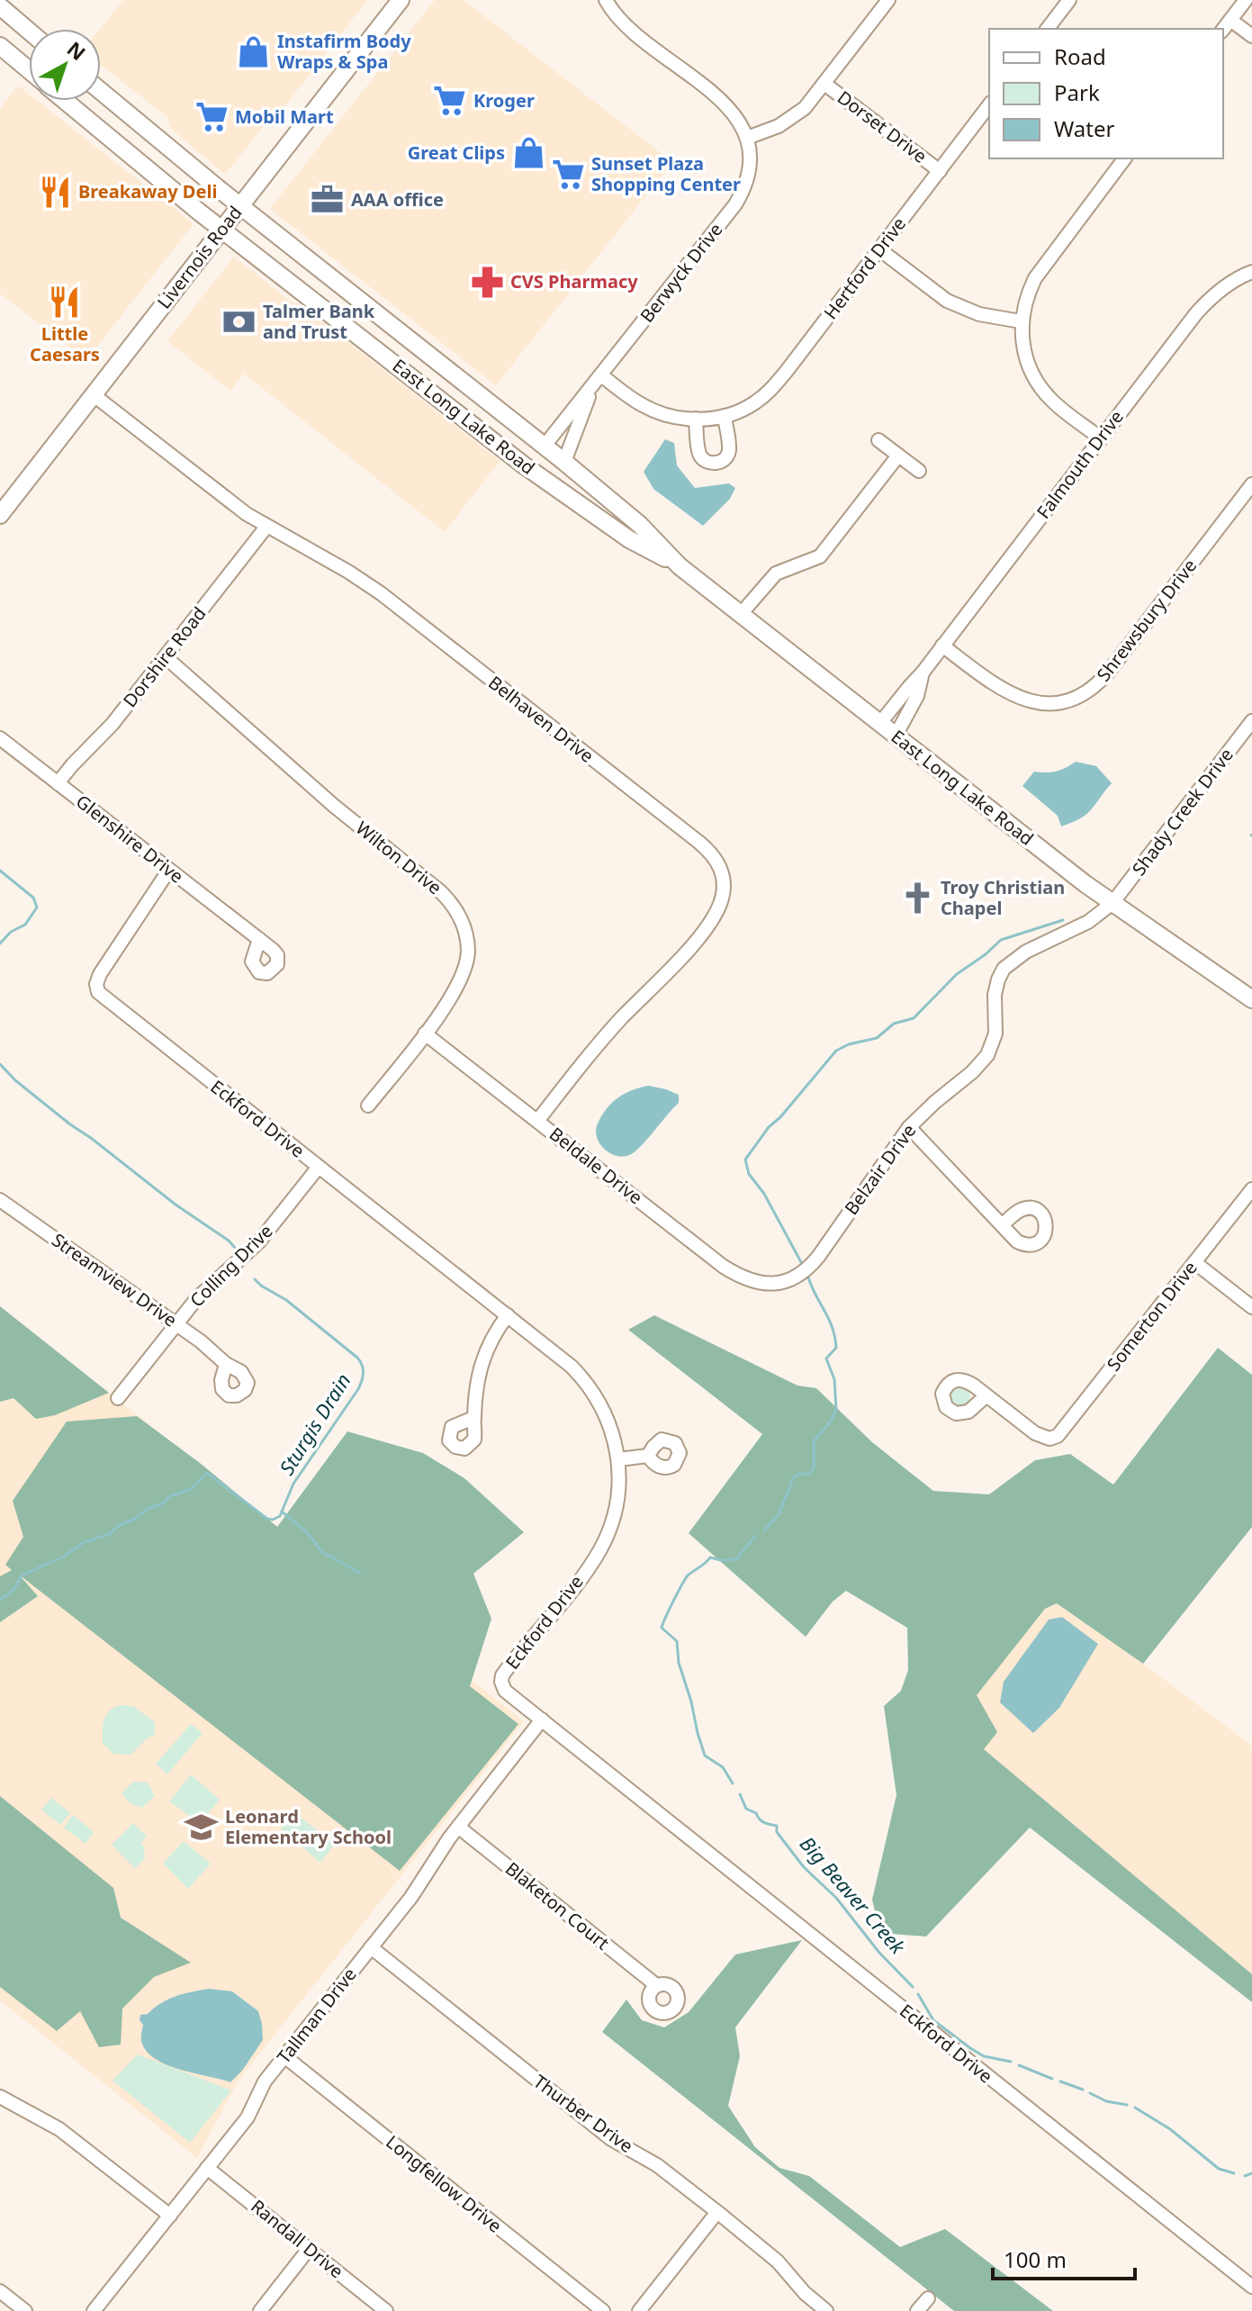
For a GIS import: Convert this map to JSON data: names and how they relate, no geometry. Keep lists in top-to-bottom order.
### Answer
{
  "streets": {
    "main road": ["Livernois Road", "East Long Lake Road"],
    "street": [
      "Dorset Drive",
      "Hertford Drive",
      "Berwyck Drive",
      "Falmouth Drive",
      "Shrewsbury Drive",
      "Dorshire Road",
      "Belhaven Drive",
      "Shady Creek Drive",
      "Glenshire Drive",
      "Wilton Drive",
      "Eckford Drive",
      "Beldale Drive",
      "Belzair Drive",
      "Colling Drive",
      "Streamview Drive",
      "Somerton Drive",
      "Blaketon Court",
      "Tallman Drive",
      "Thurber Drive",
      "Longfellow Drive",
      "Randall Drive"
    ]
  },
  "crossings": [
    ["Dorset Drive", "Hertford Drive"],
    ["Livernois Road", "East Long Lake Road"],
    ["Livernois Road", "Belhaven Drive"],
    ["Hertford Drive", "Berwyck Drive"],
    ["Berwyck Drive", "East Long Lake Road"],
    ["East Long Lake Road", "Falmouth Drive"],
    ["East Long Lake Road", "Shady Creek Drive"],
    ["East Long Lake Road", "Belzair Drive"],
    ["Falmouth Drive", "Shrewsbury Drive"],
    ["Dorshire Road", "Belhaven Drive"],
    ["Dorshire Road", "Glenshire Drive"],
    ["Dorshire Road", "Wilton Drive"],
    ["Belhaven Drive", "Beldale Drive"],
    ["Shady Creek Drive", "Belzair Drive"],
    ["Glenshire Drive", "Eckford Drive"],
    ["Wilton Drive", "Beldale Drive"],
    ["Eckford Drive", "Colling Drive"],
    ["Eckford Drive", "Tallman Drive"],
    ["Beldale Drive", "Belzair Drive"],
    ["Colling Drive", "Streamview Drive"],
    ["Blaketon Court", "Tallman Drive"],
    ["Tallman Drive", "Thurber Drive"],
    ["Tallman Drive", "Longfellow Drive"],
    ["Tallman Drive", "Randall Drive"]
  ],
  "water": ["Sturgis Drain", "Big Beaver Creek"],
  "places": {
    "shop": ["Instafirm Body Wraps & Spa", "Great Clips"],
    "supermarket": ["Kroger", "Mobil Mart", "Sunset Plaza Shopping Center"],
    "restaurant": ["Breakaway Deli", "Little Caesars"],
    "office": ["AAA office"],
    "pharmacy": ["CVS Pharmacy"],
    "bank": ["Talmer Bank and Trust"],
    "church": ["Troy Christian Chapel"],
    "school or university": ["Leonard Elementary School"]
  },
  "legend": ["Road", "Park", "Water"],
  "scale_bar": "100 m",
  "north": "top right"
}
